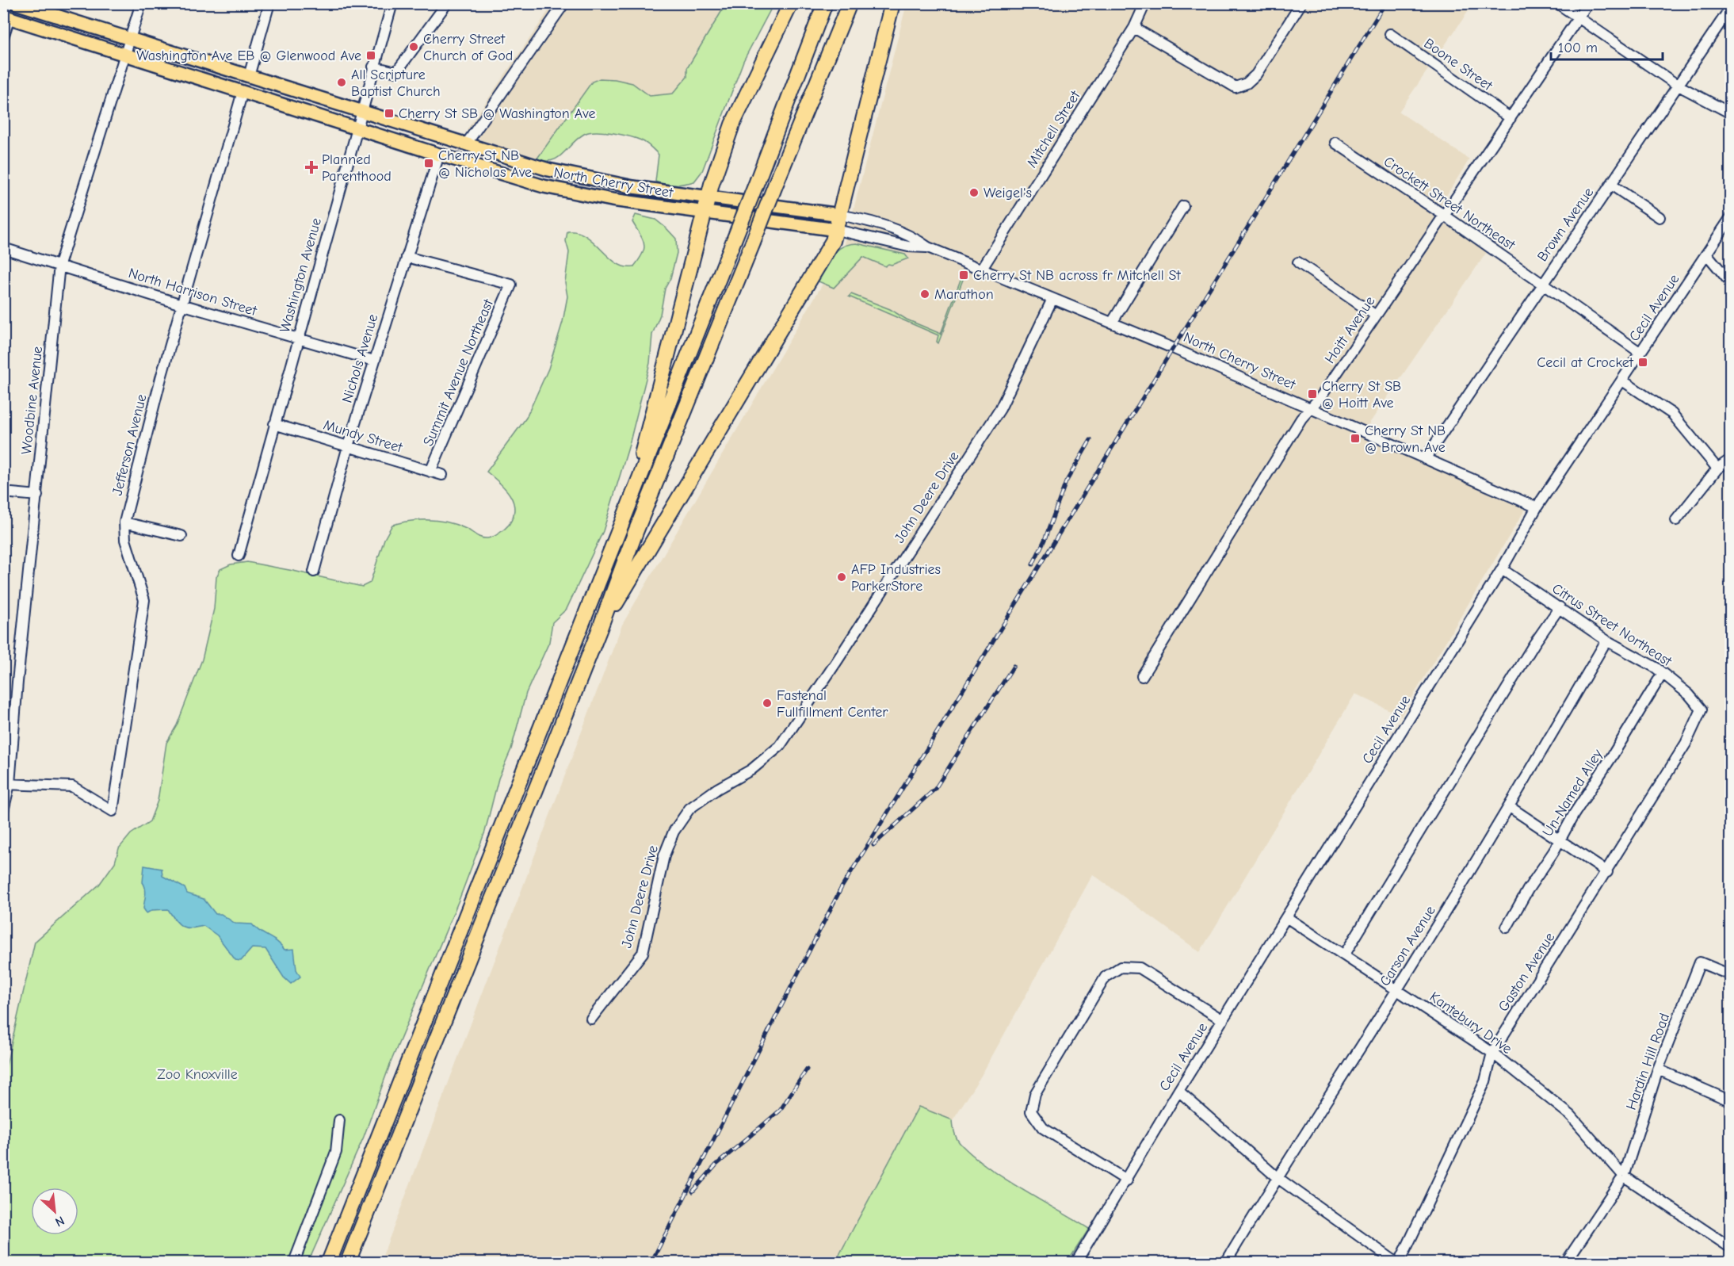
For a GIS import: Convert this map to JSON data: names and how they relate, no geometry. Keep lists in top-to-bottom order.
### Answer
{
  "streets": {
    "main road": ["North Cherry Street"],
    "street": [
      "Boone Street",
      "Mitchell Street",
      "Crockett Street Northeast",
      "Brown Avenue",
      "Washington Avenue",
      "North Harrison Street",
      "Cecil Avenue",
      "Hoitt Avenue",
      "Nichols Avenue",
      "Summit Avenue Northeast",
      "Woodbine Avenue",
      "Mundy Street",
      "Jefferson Avenue",
      "John Deere Drive",
      "Citrus Street Northeast",
      "Un-Named Alley",
      "Carson Avenue",
      "Gaston Avenue",
      "Kantebury Drive",
      "Hardin Hill Road"
    ]
  },
  "crossings": [
    ["Boone Street", "Hoitt Avenue"],
    ["Mitchell Street", "North Cherry Street"],
    ["North Cherry Street", "Brown Avenue"],
    ["North Cherry Street", "Washington Avenue"],
    ["North Cherry Street", "Cecil Avenue"],
    ["North Cherry Street", "Hoitt Avenue"],
    ["North Cherry Street", "Nichols Avenue"],
    ["North Cherry Street", "Woodbine Avenue"],
    ["North Cherry Street", "Jefferson Avenue"],
    ["North Cherry Street", "John Deere Drive"],
    ["Crockett Street Northeast", "Brown Avenue"],
    ["Crockett Street Northeast", "Cecil Avenue"],
    ["Crockett Street Northeast", "Hoitt Avenue"],
    ["Washington Avenue", "North Harrison Street"],
    ["Washington Avenue", "Mundy Street"],
    ["North Harrison Street", "Nichols Avenue"],
    ["North Harrison Street", "Woodbine Avenue"],
    ["North Harrison Street", "Jefferson Avenue"],
    ["Cecil Avenue", "Citrus Street Northeast"],
    ["Cecil Avenue", "Kantebury Drive"],
    ["Nichols Avenue", "Summit Avenue Northeast"],
    ["Nichols Avenue", "Mundy Street"],
    ["Summit Avenue Northeast", "Mundy Street"],
    ["Woodbine Avenue", "Jefferson Avenue"],
    ["Citrus Street Northeast", "Un-Named Alley"],
    ["Citrus Street Northeast", "Carson Avenue"],
    ["Citrus Street Northeast", "Gaston Avenue"],
    ["Carson Avenue", "Kantebury Drive"],
    ["Gaston Avenue", "Kantebury Drive"],
    ["Kantebury Drive", "Hardin Hill Road"]
  ],
  "parks": ["Zoo Knoxville"],
  "places": {
    "other": [
      "Cherry Street Church of God",
      "All Scripture Baptist Church",
      "Weigel's",
      "Marathon",
      "AFP Industries ParkerStore",
      "Fastenal Fullfillment Center"
    ],
    "transit": [
      "Washington Ave EB @ Glenwood Ave",
      "Cherry St SB @ Washington Ave",
      "Cherry St NB @ Nicholas Ave",
      "Cherry St NB across fr Mitchell St",
      "Cecil at Crocket",
      "Cherry St SB @ Hoitt Ave",
      "Cherry St NB @ Brown Ave"
    ],
    "health": ["Planned Parenthood"]
  },
  "scale_bar": "100 m",
  "north": "bottom right"
}
